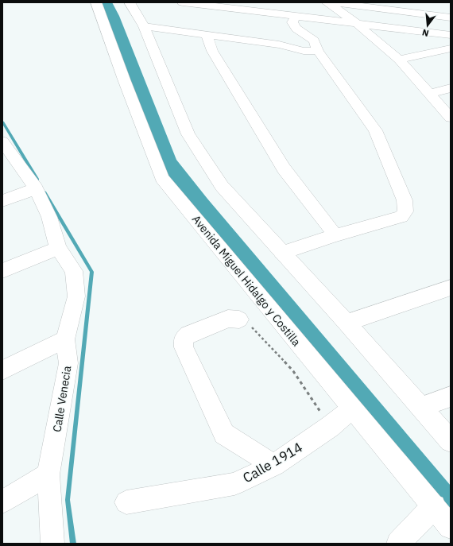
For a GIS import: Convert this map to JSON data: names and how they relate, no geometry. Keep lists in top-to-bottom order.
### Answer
{
  "streets": {
    "street": ["Avenida Miguel Hidalgo y Costilla", "Calle Venecia", "Calle 1914"]
  },
  "crossings": [
    ["Avenida Miguel Hidalgo y Costilla", "Calle 1914"]
  ],
  "north": "bottom"
}
